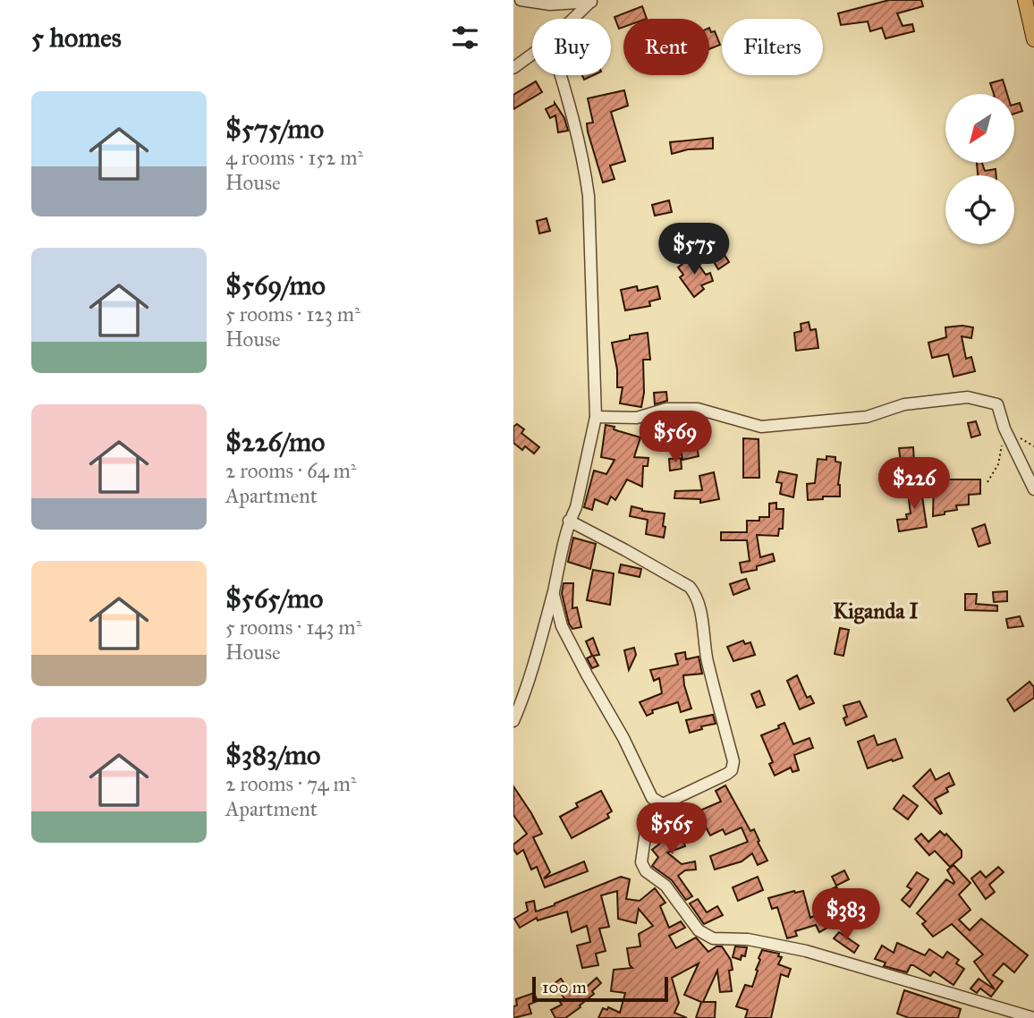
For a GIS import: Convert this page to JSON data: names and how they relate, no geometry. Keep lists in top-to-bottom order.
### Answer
{
  "districts": ["Kiganda I"],
  "scale_bar": "100 m",
  "north": "bottom left",
  "page": {
    "heading": "5 homes",
    "chip": ["Buy", "Rent", "Filters"],
    "list": [
      {
        "name": "$575/mo",
        "note": "4 rooms · 152 m² · House"
      },
      {
        "name": "$569/mo",
        "note": "5 rooms · 123 m² · House"
      },
      {
        "name": "$226/mo",
        "note": "2 rooms · 64 m² · Apartment"
      },
      {
        "name": "$565/mo",
        "note": "5 rooms · 143 m² · House"
      },
      {
        "name": "$383/mo",
        "note": "2 rooms · 74 m² · Apartment"
      }
    ],
    "price": [
      "$575",
      "$569",
      "$226",
      "$565",
      "$383"
    ],
    "scale": "100 m"
  }
}
